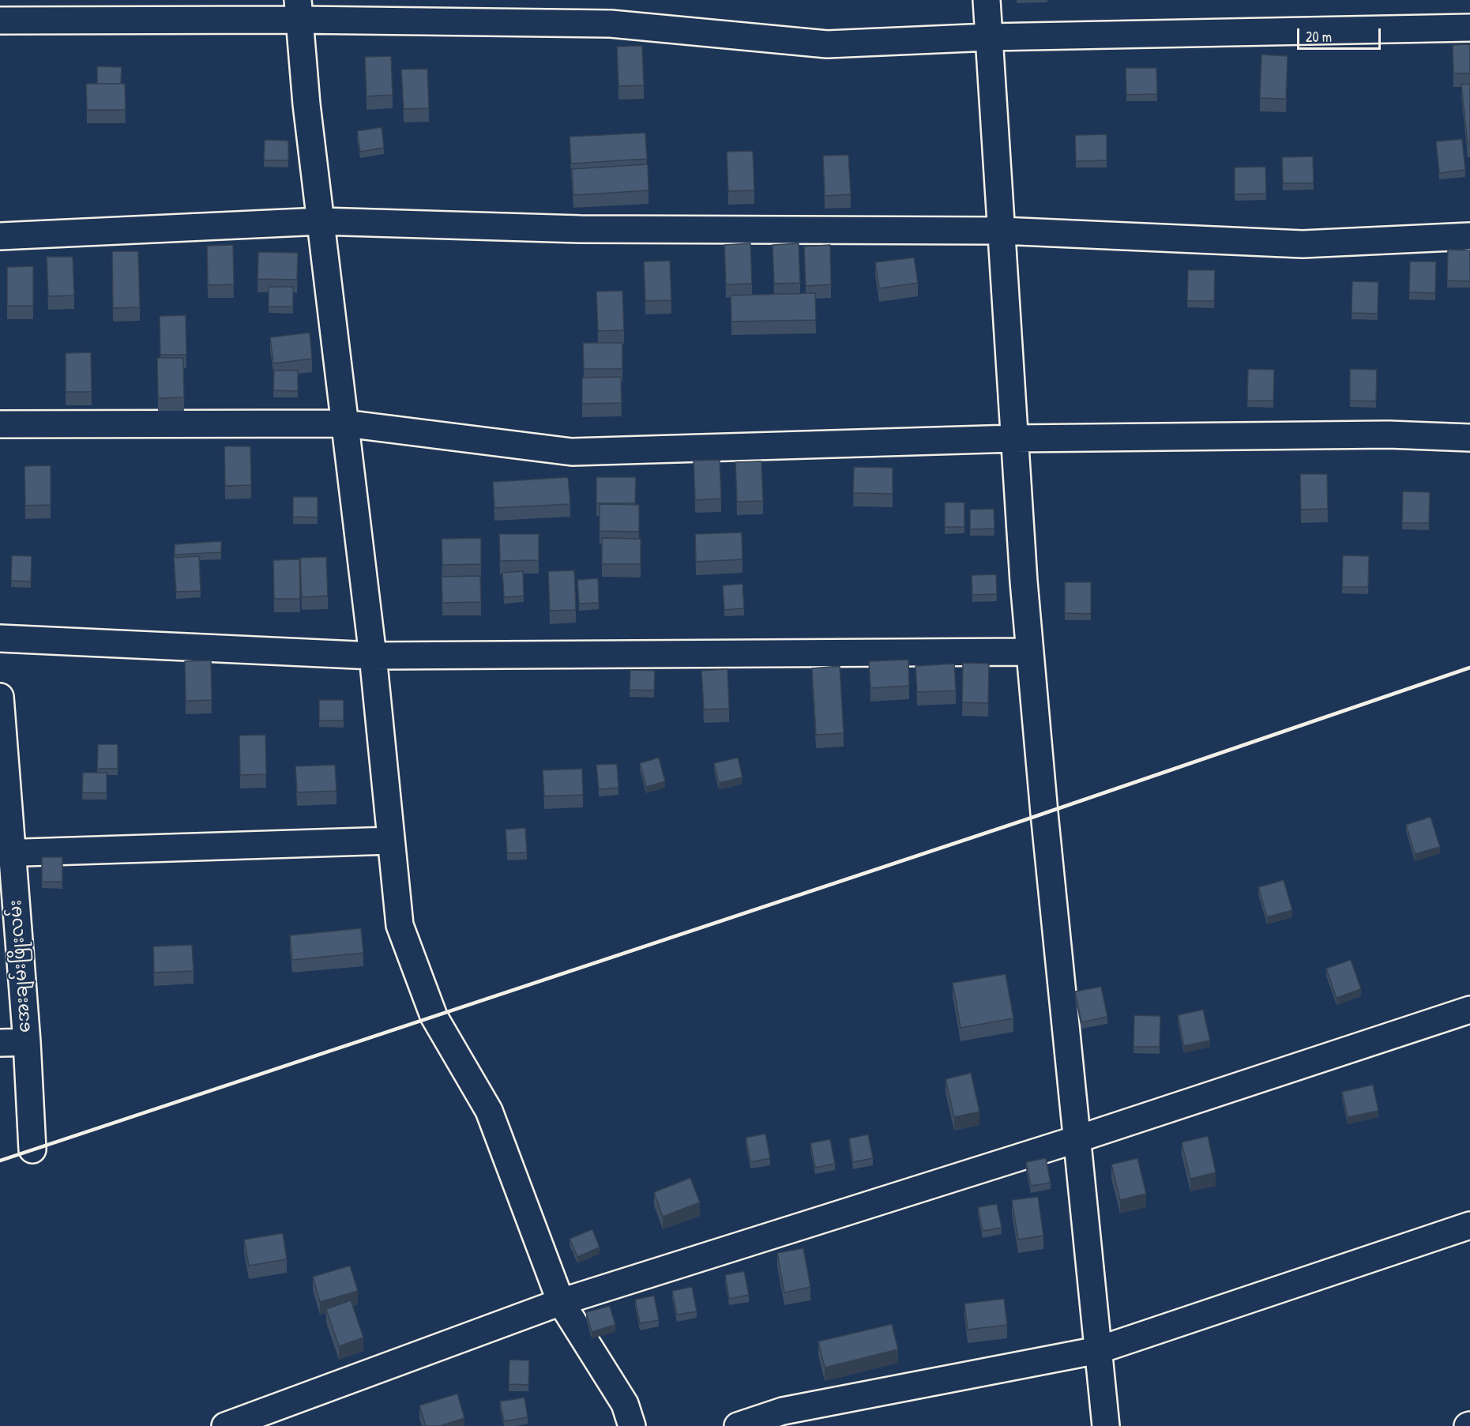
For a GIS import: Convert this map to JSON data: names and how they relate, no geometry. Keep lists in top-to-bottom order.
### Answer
{
  "streets": {
    "street": ["အေးချမ်းဖြိုးလမ်း"]
  },
  "scale_bar": "20 m"
}
